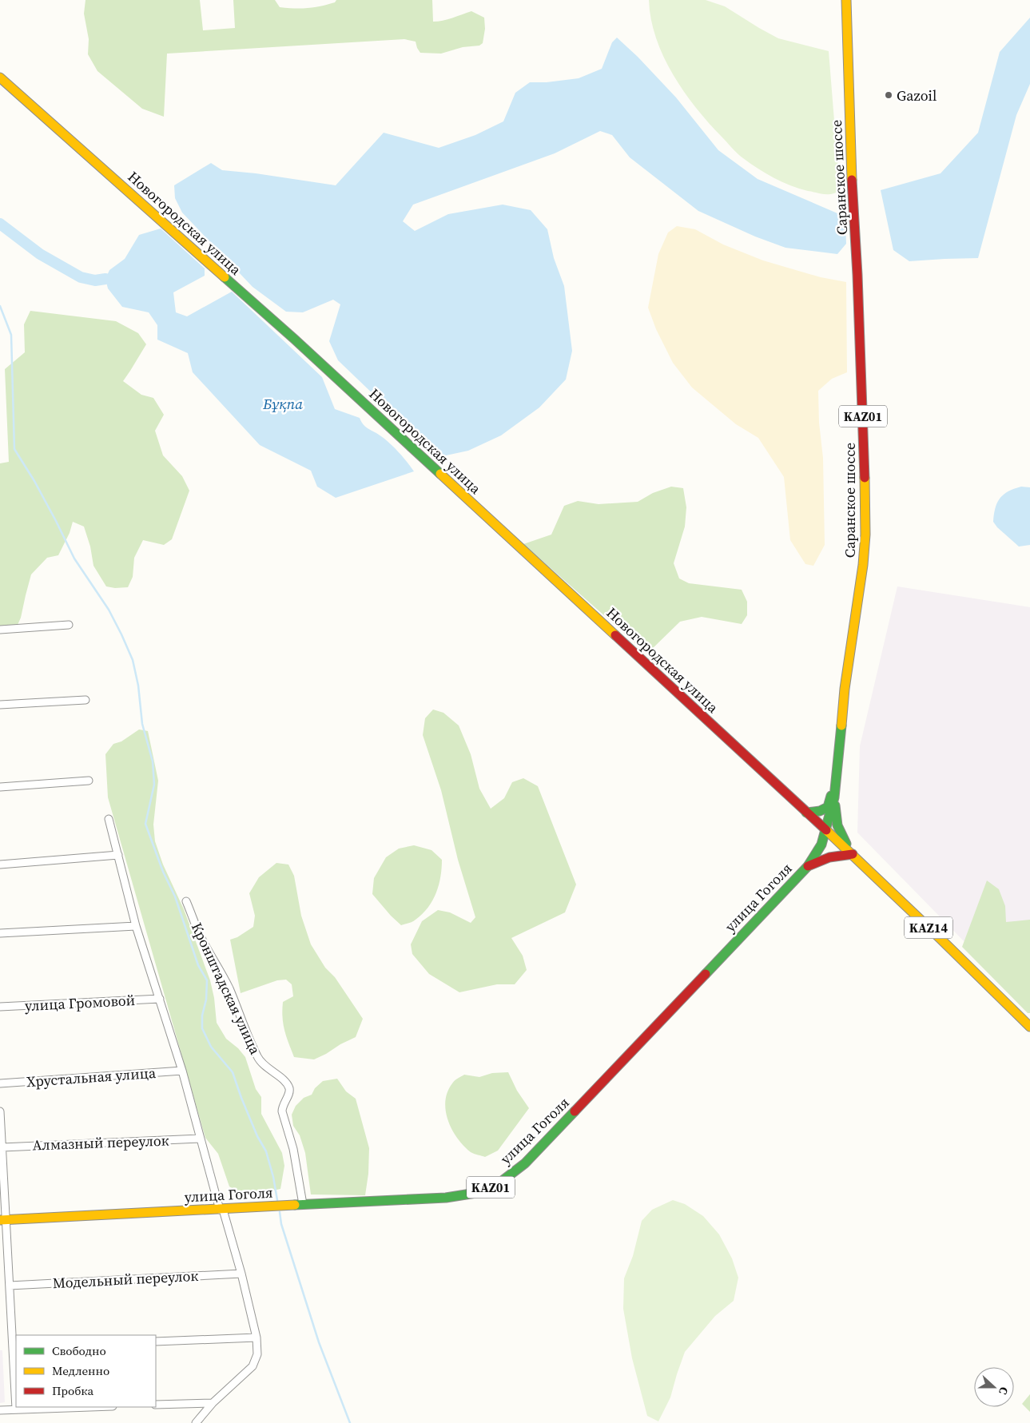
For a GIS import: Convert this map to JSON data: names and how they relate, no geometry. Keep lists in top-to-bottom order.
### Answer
{
  "streets": {
    "main road": [
      "Саранское шоссе",
      "Новогородская улица",
      "KAZ01",
      "улица Гоголя",
      "KAZ14",
      "KАZ01"
    ],
    "street": [
      "Кронштадская улица",
      "улица Громовой",
      "Хрустальная улица",
      "Алмазный переулок",
      "Модельный переулок"
    ]
  },
  "crossings": [
    ["Саранское шоссе", "Новогородская улица"],
    ["Саранское шоссе", "улица Гоголя"],
    ["Саранское шоссе", "KAZ14"],
    ["Новогородская улица", "улица Гоголя"],
    ["Новогородская улица", "KAZ14"],
    ["улица Гоголя", "KAZ14"],
    ["улица Гоголя", "Кронштадская улица"]
  ],
  "water": ["Бұқпа"],
  "places": ["Gazoil"],
  "legend": ["Свободно", "Медленно", "Пробка"],
  "north": "right"
}
